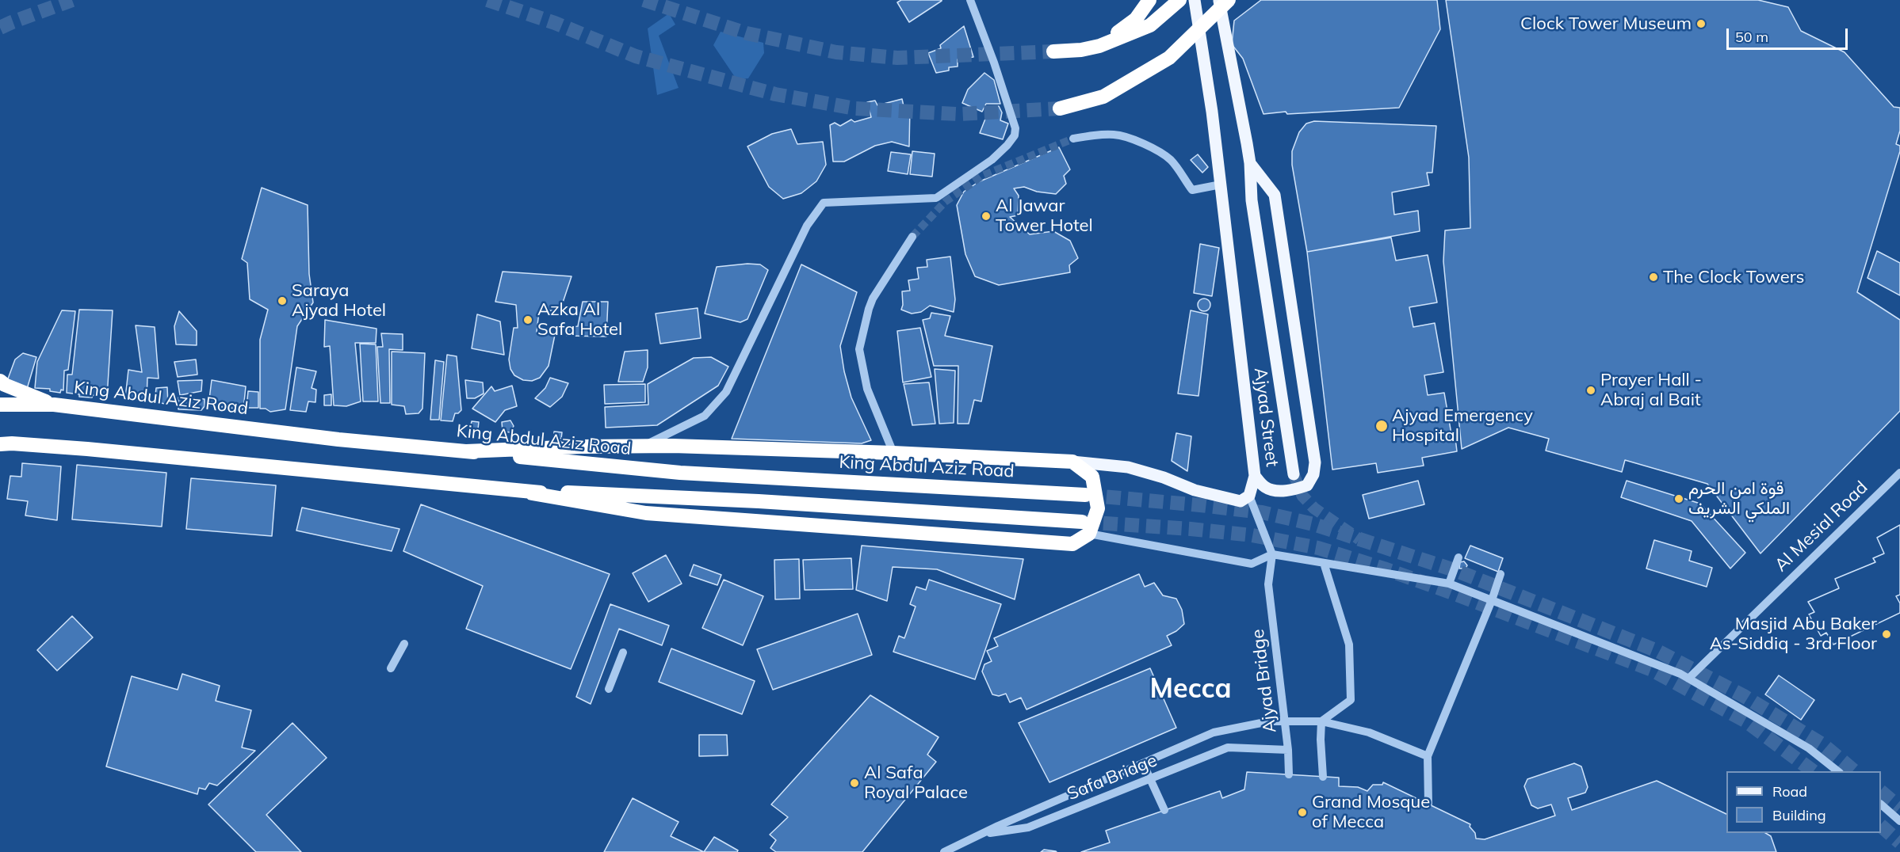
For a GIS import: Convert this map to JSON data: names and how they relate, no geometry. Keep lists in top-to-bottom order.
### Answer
{
  "streets": {
    "highway": ["King Abdul Aziz Road"],
    "main road": ["Ajyad Street"],
    "street": ["Al Mesial Road", "Ajyad Bridge", "Safa Bridge"]
  },
  "crossings": [
    ["Ajyad Bridge", "Safa Bridge"]
  ],
  "districts": ["Mecca"],
  "places": [
    "Clock Tower Museum",
    "Al Jawar Tower Hotel",
    "The Clock Towers",
    "Saraya Ajyad Hotel",
    "Azka Al Safa Hotel",
    "Prayer Hall - Abraj al Bait",
    "Ajyad Emergency Hospital",
    "قوة امن الحرم الملكي الشريف",
    "Masjid Abu Baker As-Siddiq - 3rd Floor",
    "Al Safa Royal Palace",
    "Grand Mosque of Mecca"
  ],
  "legend": ["Road", "Building"],
  "scale_bar": "50 m"
}
